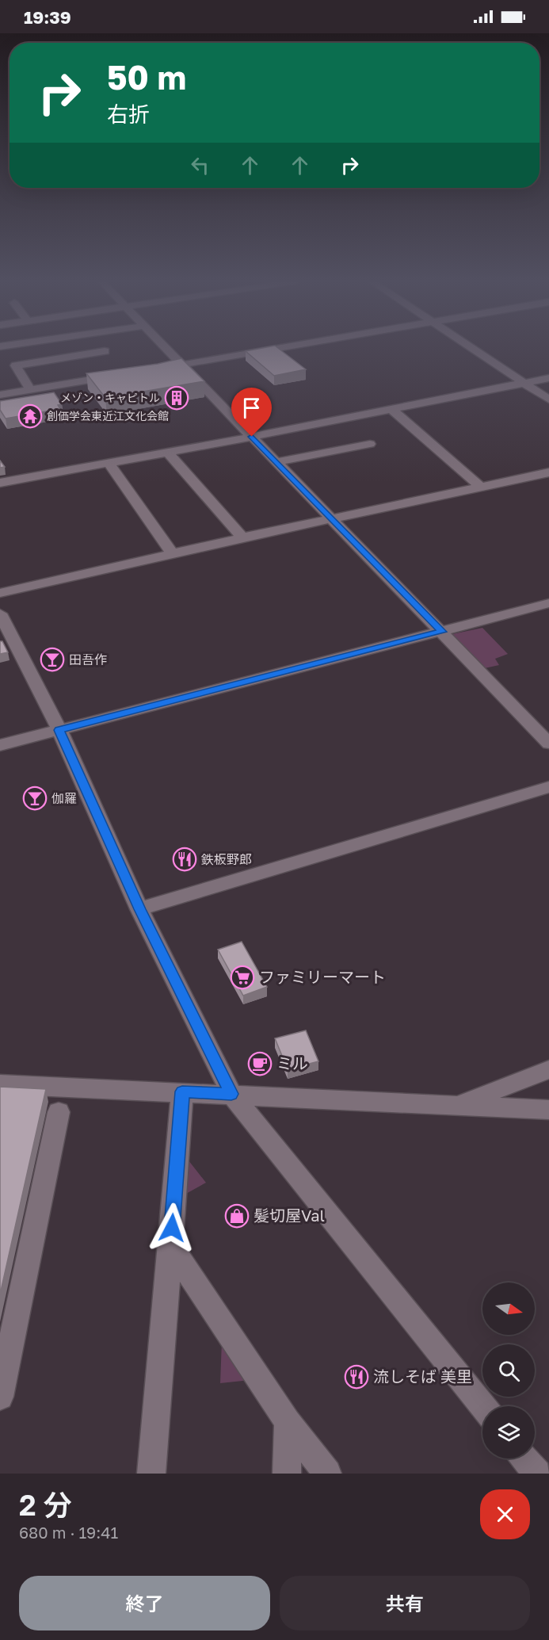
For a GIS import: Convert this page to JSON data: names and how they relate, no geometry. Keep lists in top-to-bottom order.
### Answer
{
  "places": {
    "building": ["メゾン・キャピトル"],
    "temple": ["創価学会東近江文化会館"],
    "bar": ["田吾作", "伽羅"],
    "restaurant": ["鉄板野郎", "流しそば 美里"],
    "supermarket": ["ファミリーマート"],
    "cafe": ["ミル"],
    "shop": ["髪切屋Val"]
  },
  "north": "right",
  "page": {
    "status": "19:39",
    "turn": ["50 m", "右折"],
    "heading": ["2 分", "680 m · 19:41"],
    "buttons": ["終了", "共有"]
  }
}
